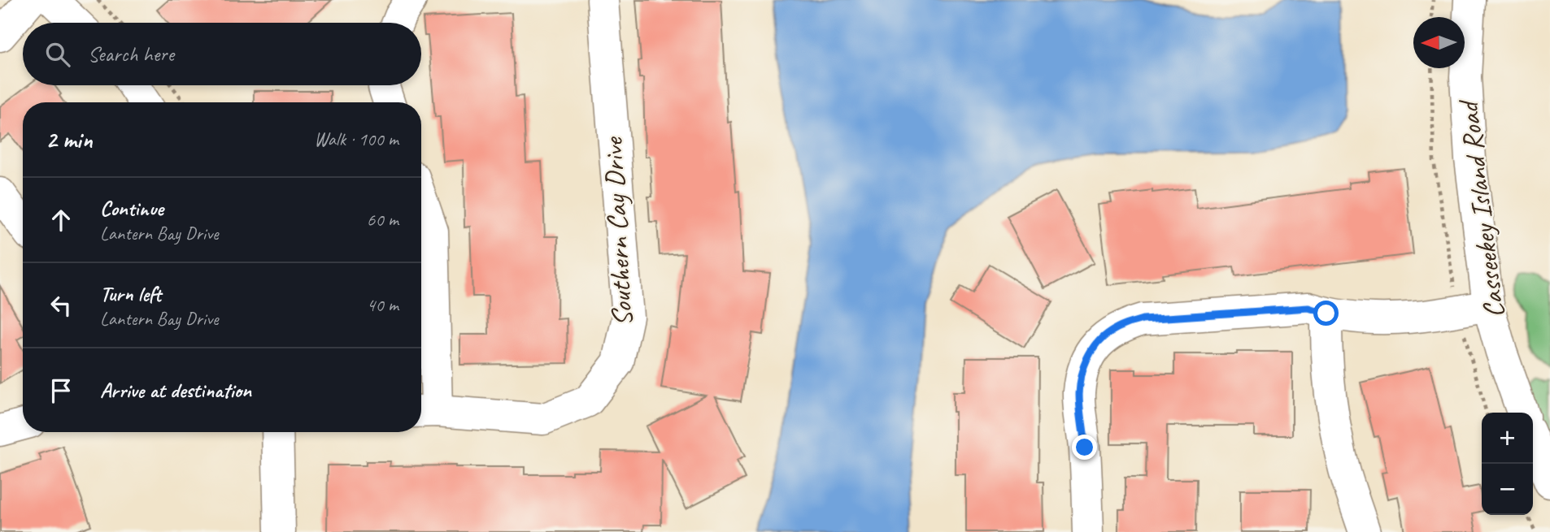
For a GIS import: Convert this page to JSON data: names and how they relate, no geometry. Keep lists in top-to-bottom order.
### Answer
{
  "streets": {
    "street": ["Casseekey Island Road", "Southern Cay Drive"]
  },
  "north": "left",
  "page": {
    "search": "Search here",
    "heading": ["2 min", "Walk · 100 m"],
    "list": [
      ["Continue", "Lantern Bay Drive", "60 m"],
      ["Turn left", "Lantern Bay Drive", "40 m"],
      "Arrive at destination"
    ],
    "map_buttons": ["+", "−"]
  }
}
